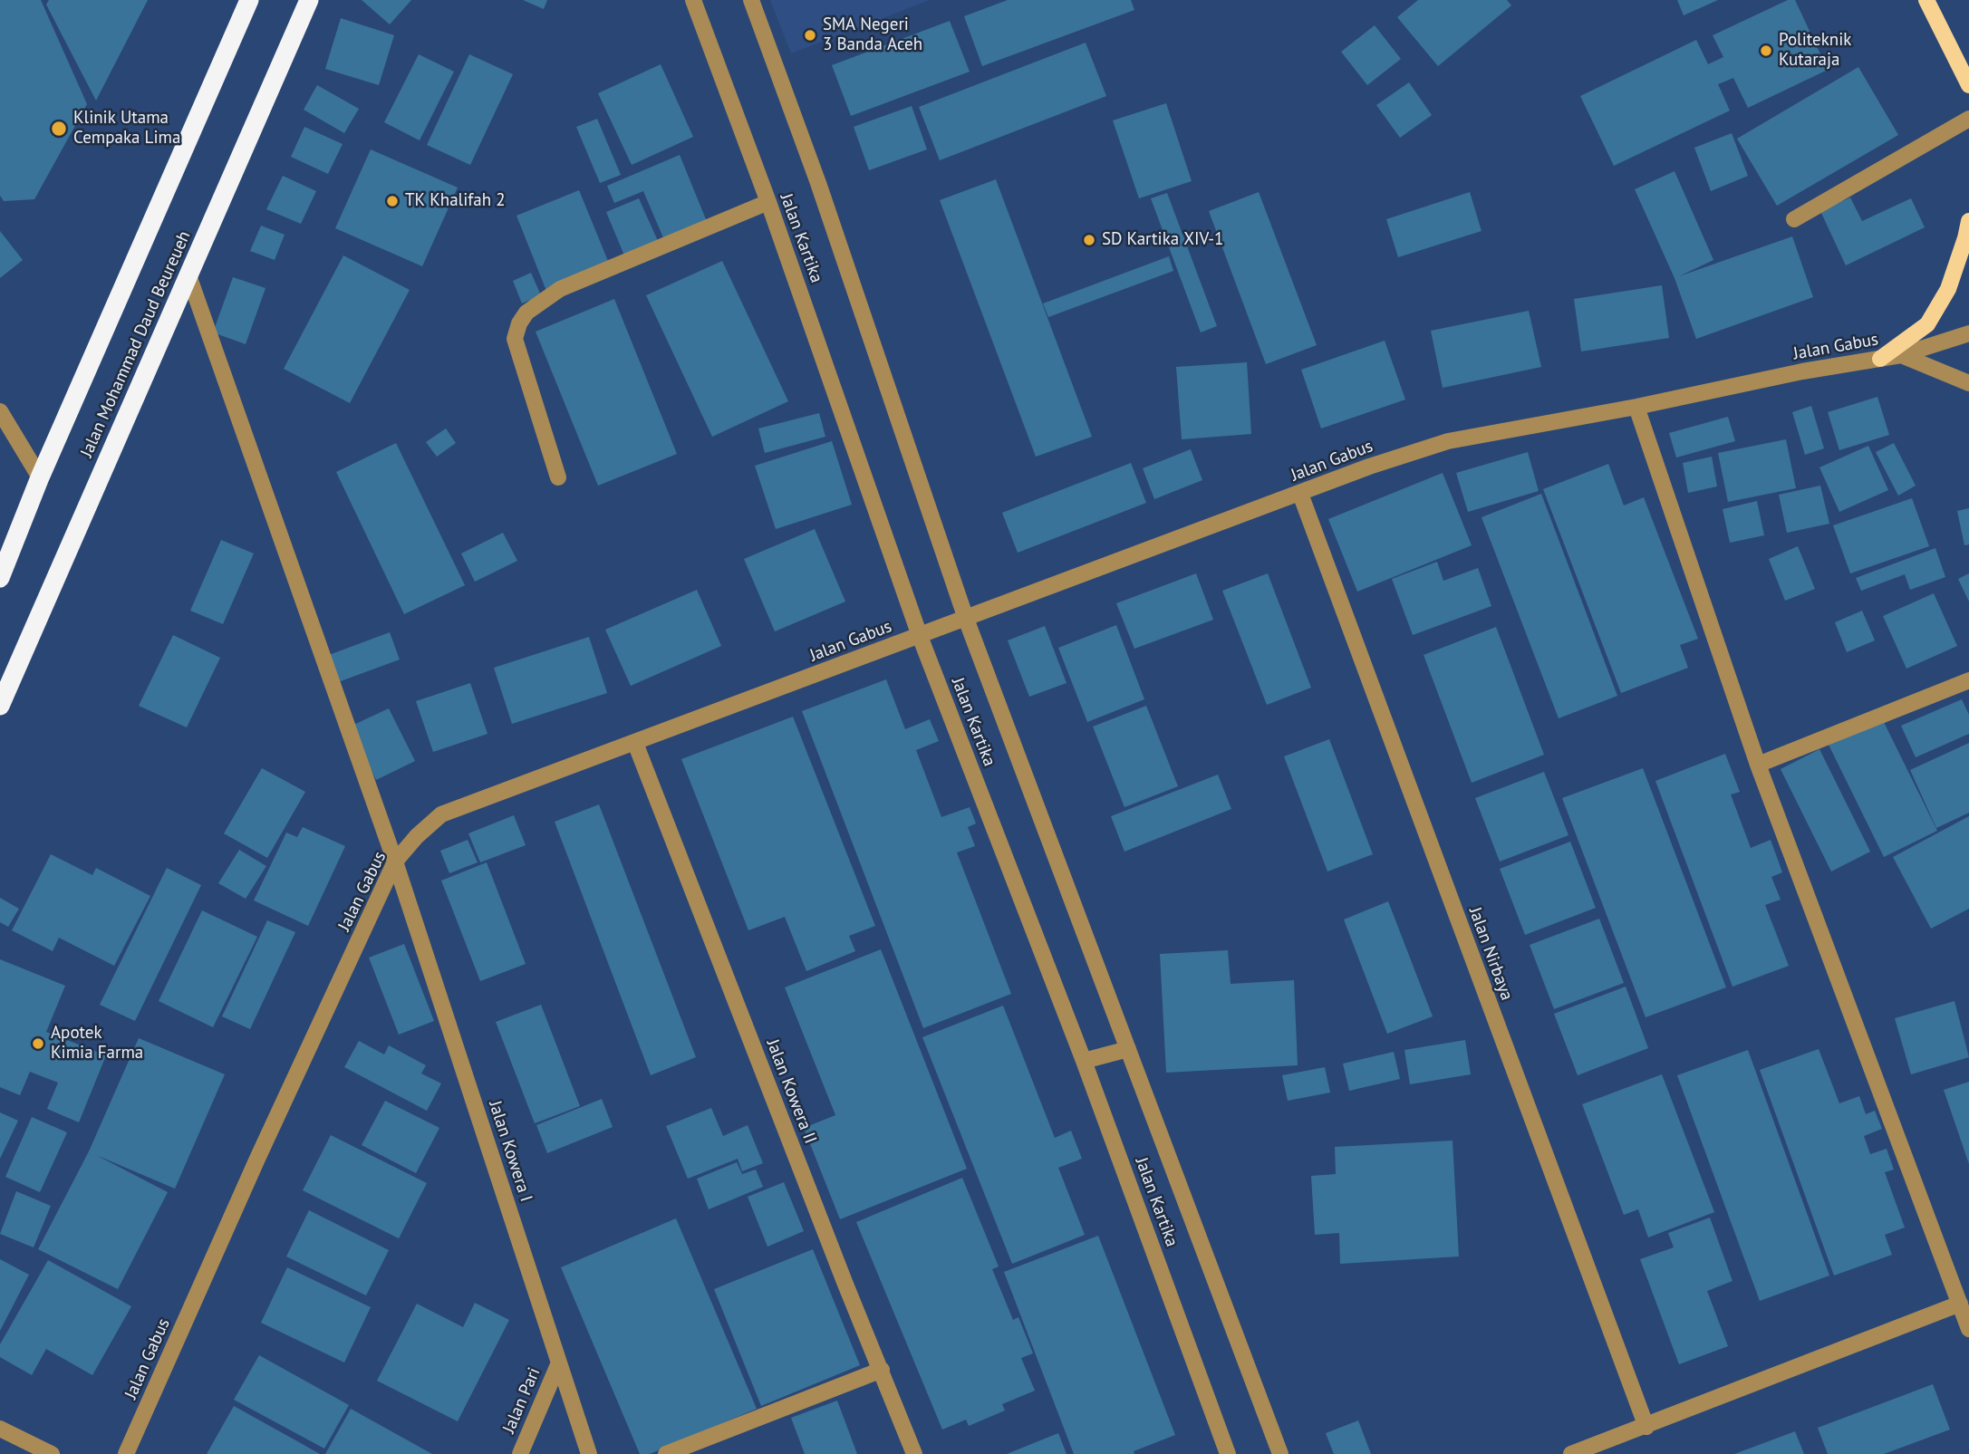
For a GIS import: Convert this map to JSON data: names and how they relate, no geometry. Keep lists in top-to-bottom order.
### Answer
{
  "streets": {
    "highway": ["Jalan Mohammad Daud Beureueh"],
    "street": [
      "Jalan Kartika",
      "Jalan Gabus",
      "Jalan Nirbaya",
      "Jalan Kowera II",
      "Jalan Kowera I",
      "Jalan Pari"
    ]
  },
  "crossings": [
    ["Jalan Kartika", "Jalan Gabus"],
    ["Jalan Mohammad Daud Beureueh", "Jalan Kowera I"],
    ["Jalan Gabus", "Jalan Nirbaya"],
    ["Jalan Gabus", "Jalan Kowera II"],
    ["Jalan Gabus", "Jalan Kowera I"],
    ["Jalan Kowera I", "Jalan Pari"]
  ],
  "places": [
    "SMA Negeri 3 Banda Aceh",
    "Politeknik Kutaraja",
    "Klinik Utama Cempaka Lima",
    "TK Khalifah 2",
    "SD Kartika XIV-1",
    "Apotek Kimia Farma"
  ]
}
